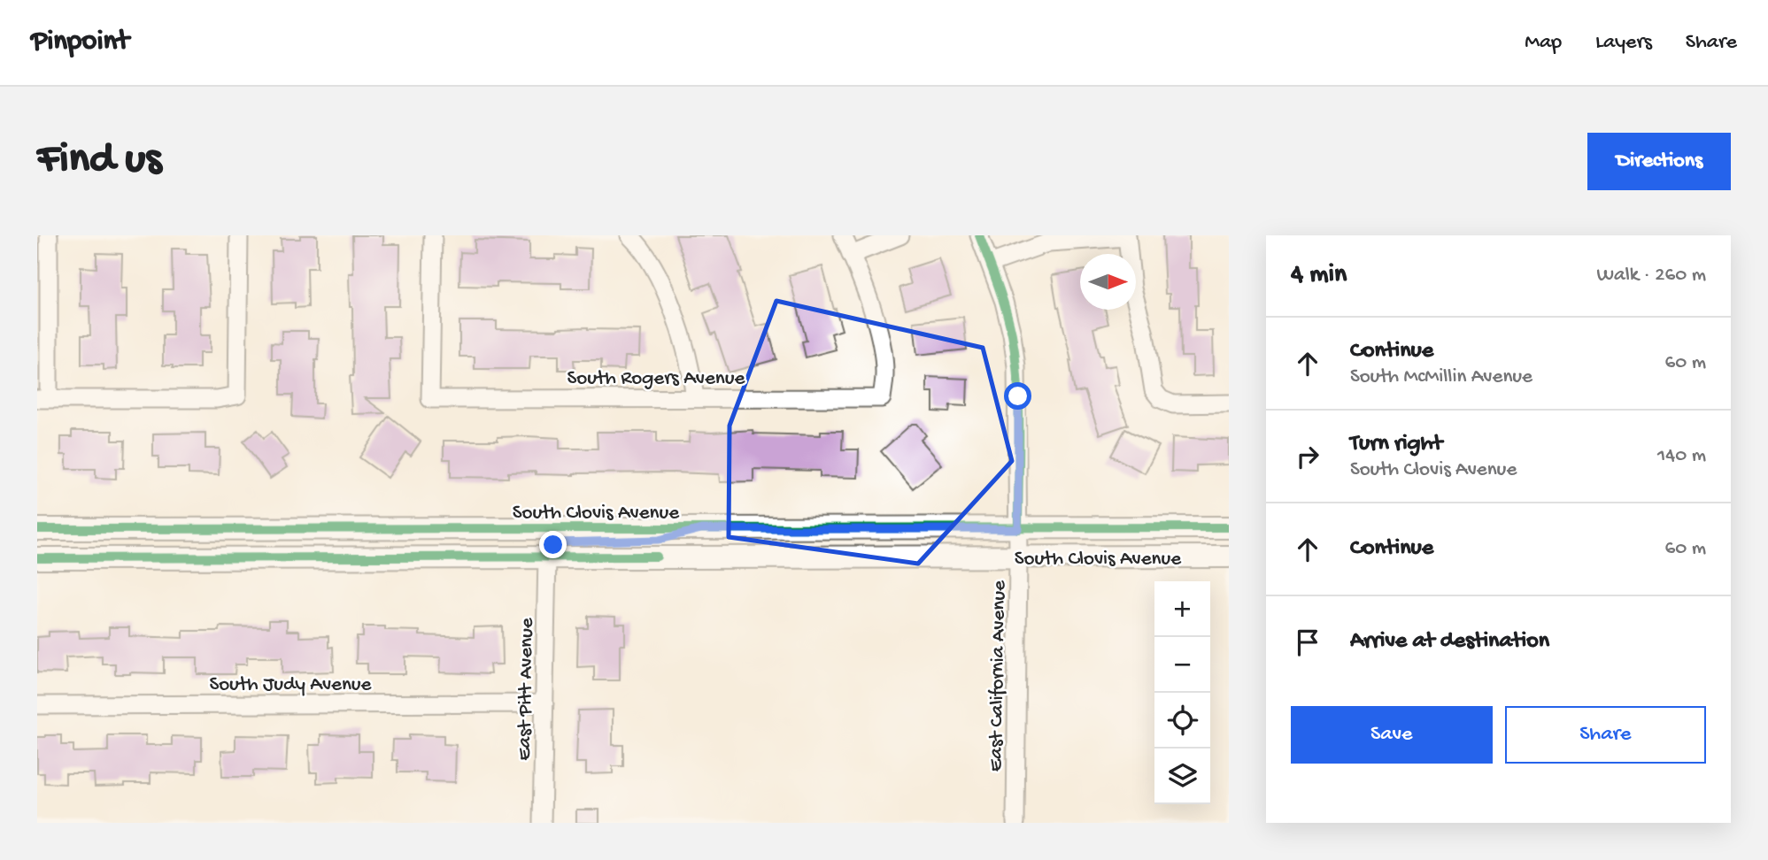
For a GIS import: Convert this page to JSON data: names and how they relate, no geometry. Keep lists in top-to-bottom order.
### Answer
{
  "streets": {
    "main road": ["South Clovis Avenue"],
    "street": [
      "South Rogers Avenue",
      "East California Avenue",
      "South Judy Avenue",
      "East Pitt Avenue"
    ]
  },
  "crossings": [
    ["South Clovis Avenue", "East California Avenue"],
    ["South Clovis Avenue", "East Pitt Avenue"],
    ["South Judy Avenue", "East Pitt Avenue"]
  ],
  "north": "right",
  "page": {
    "header": "Pinpoint",
    "nav": ["Map", "Layers", "Share"],
    "buttons": [
      "Directions",
      ["Save", "Share"]
    ],
    "title": "Find us",
    "heading": ["4 min", "Walk · 260 m"],
    "list": [
      ["Continue", "South McMillin Avenue", "60 m"],
      ["Turn right", "South Clovis Avenue", "140 m"],
      ["Continue", "60 m"],
      "Arrive at destination"
    ],
    "map_buttons": ["+", "−"]
  }
}
